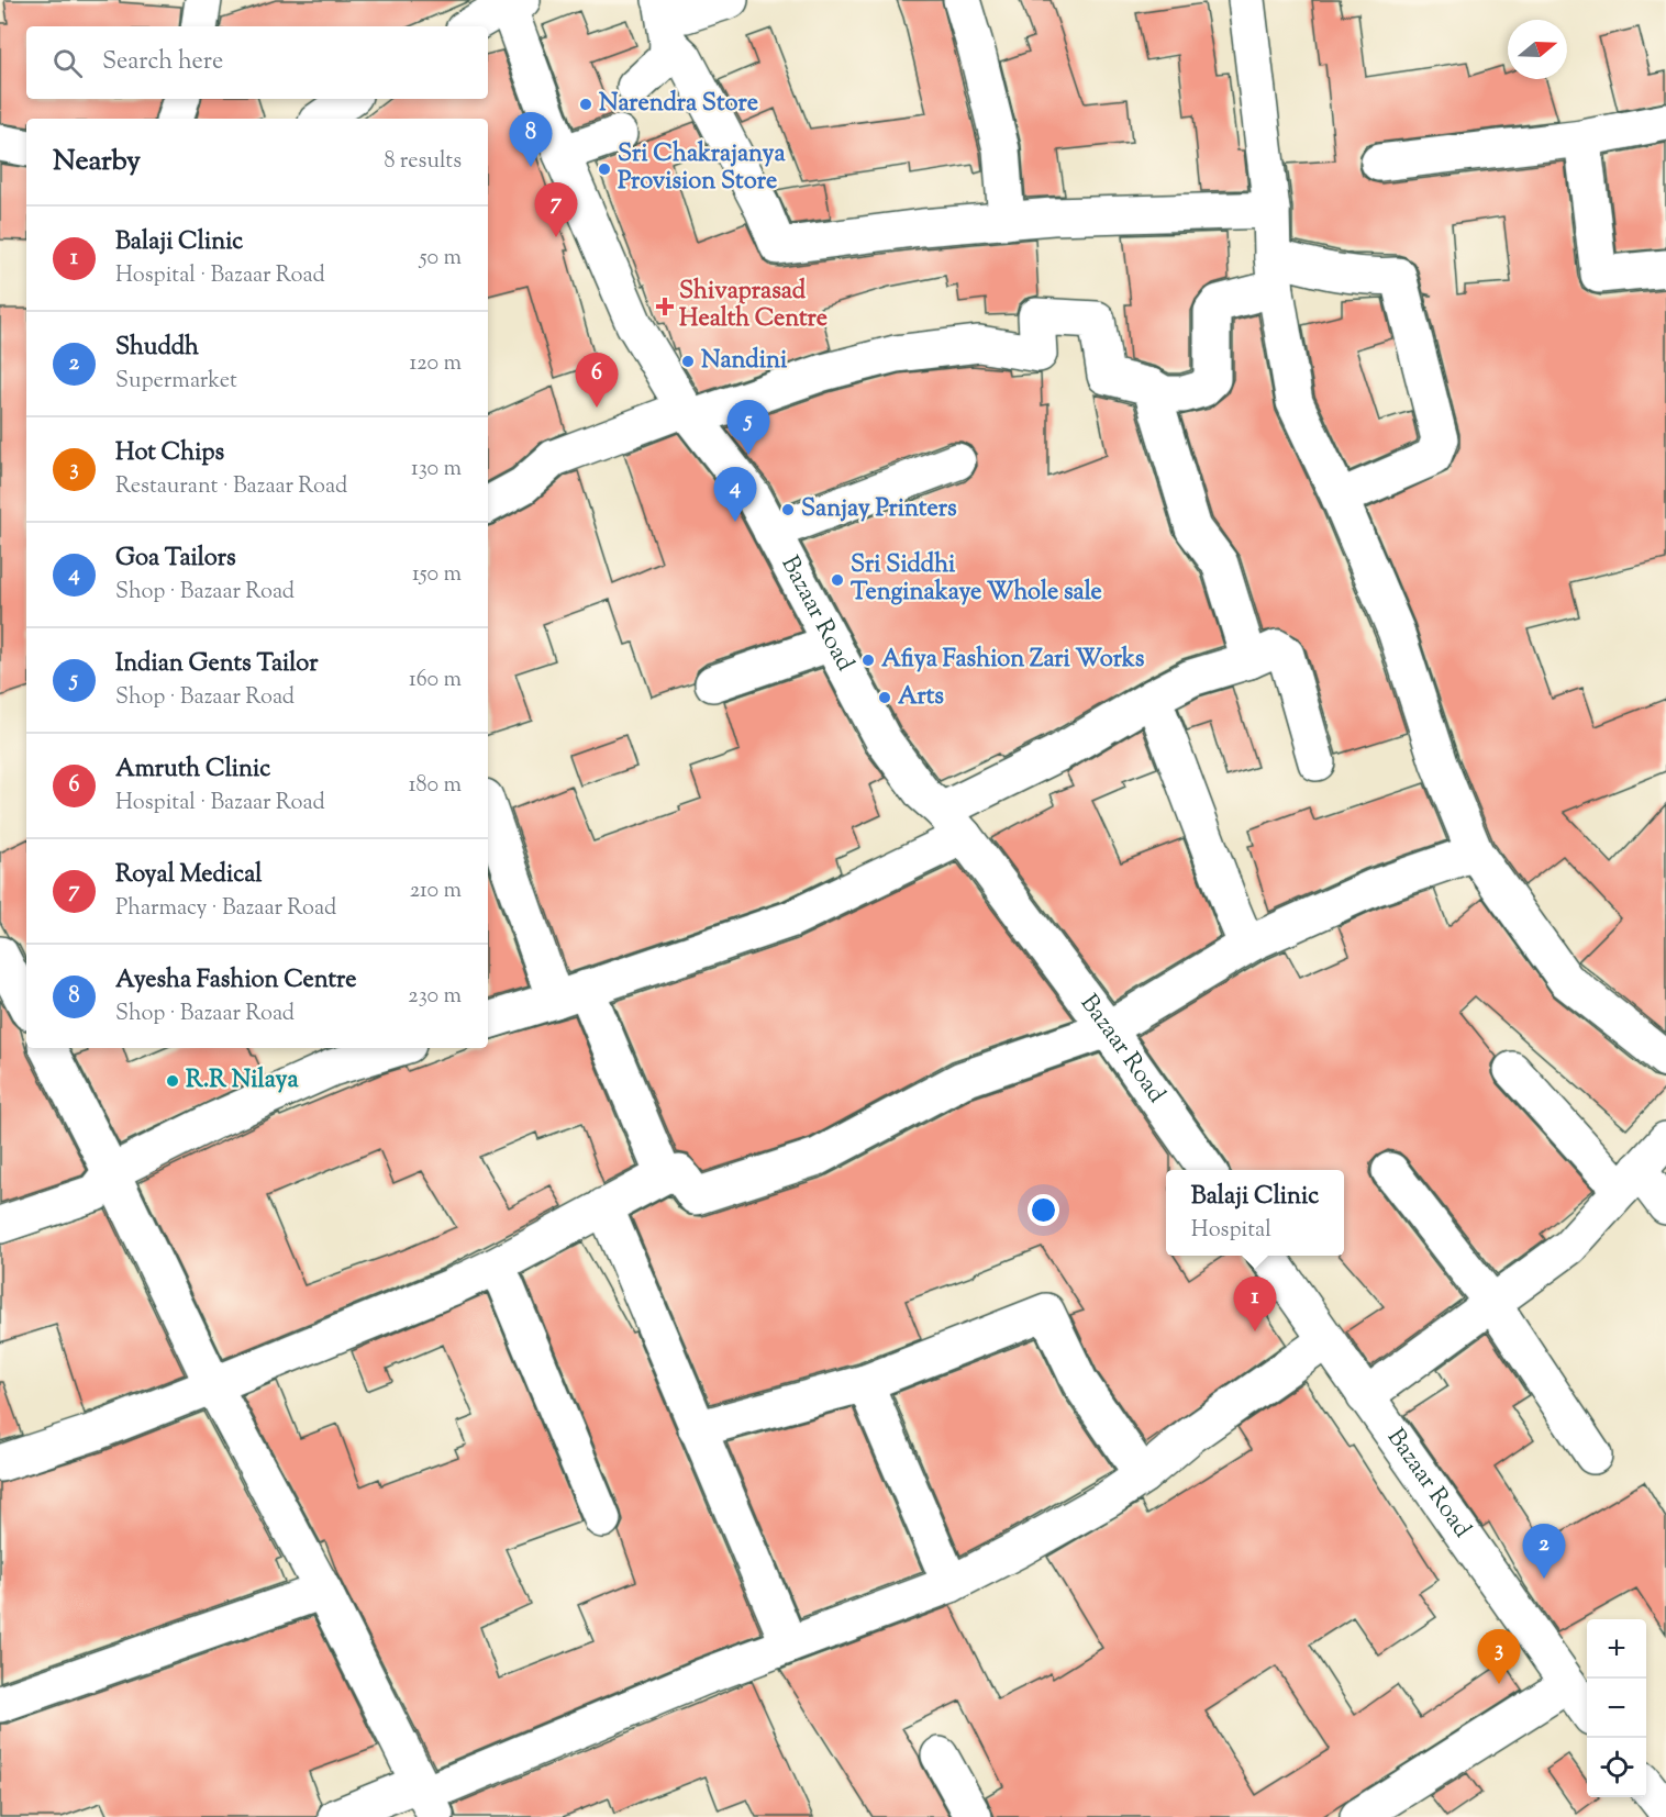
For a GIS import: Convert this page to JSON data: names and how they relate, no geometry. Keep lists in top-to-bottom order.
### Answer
{
  "streets": {
    "street": ["Bazaar Road"]
  },
  "places": {
    "other": [
      "Narendra Store",
      "Sri Chakrajanya Provision Store",
      "Nandini",
      "Sanjay Printers",
      "Sri Siddhi Tenginakaye Whole sale",
      "Afiya Fashion Zari Works",
      "Arts",
      "R.R Nilaya"
    ],
    "health": ["Shivaprasad Health Centre"]
  },
  "north": "right",
  "page": {
    "search": "Search here",
    "pins": [
      "8",
      "7",
      "6",
      "5",
      "4",
      "1",
      "2",
      "3"
    ],
    "heading": ["Nearby", "8 results"],
    "list": [
      {
        "mark": "1",
        "name": "Balaji Clinic",
        "note": "Hospital · Bazaar Road",
        "value": "50 m"
      },
      {
        "mark": "2",
        "name": "Shuddh",
        "note": "Supermarket",
        "value": "120 m"
      },
      {
        "mark": "3",
        "name": "Hot Chips",
        "note": "Restaurant · Bazaar Road",
        "value": "130 m"
      },
      {
        "mark": "4",
        "name": "Goa Tailors",
        "note": "Shop · Bazaar Road",
        "value": "150 m"
      },
      {
        "mark": "5",
        "name": "Indian Gents Tailor",
        "note": "Shop · Bazaar Road",
        "value": "160 m"
      },
      {
        "mark": "6",
        "name": "Amruth Clinic",
        "note": "Hospital · Bazaar Road",
        "value": "180 m"
      },
      {
        "mark": "7",
        "name": "Royal Medical",
        "note": "Pharmacy · Bazaar Road",
        "value": "210 m"
      },
      {
        "mark": "8",
        "name": "Ayesha Fashion Centre",
        "note": "Shop · Bazaar Road",
        "value": "230 m"
      }
    ],
    "popup": ["Balaji Clinic", "Hospital"],
    "map_buttons": ["+", "−"]
  }
}
